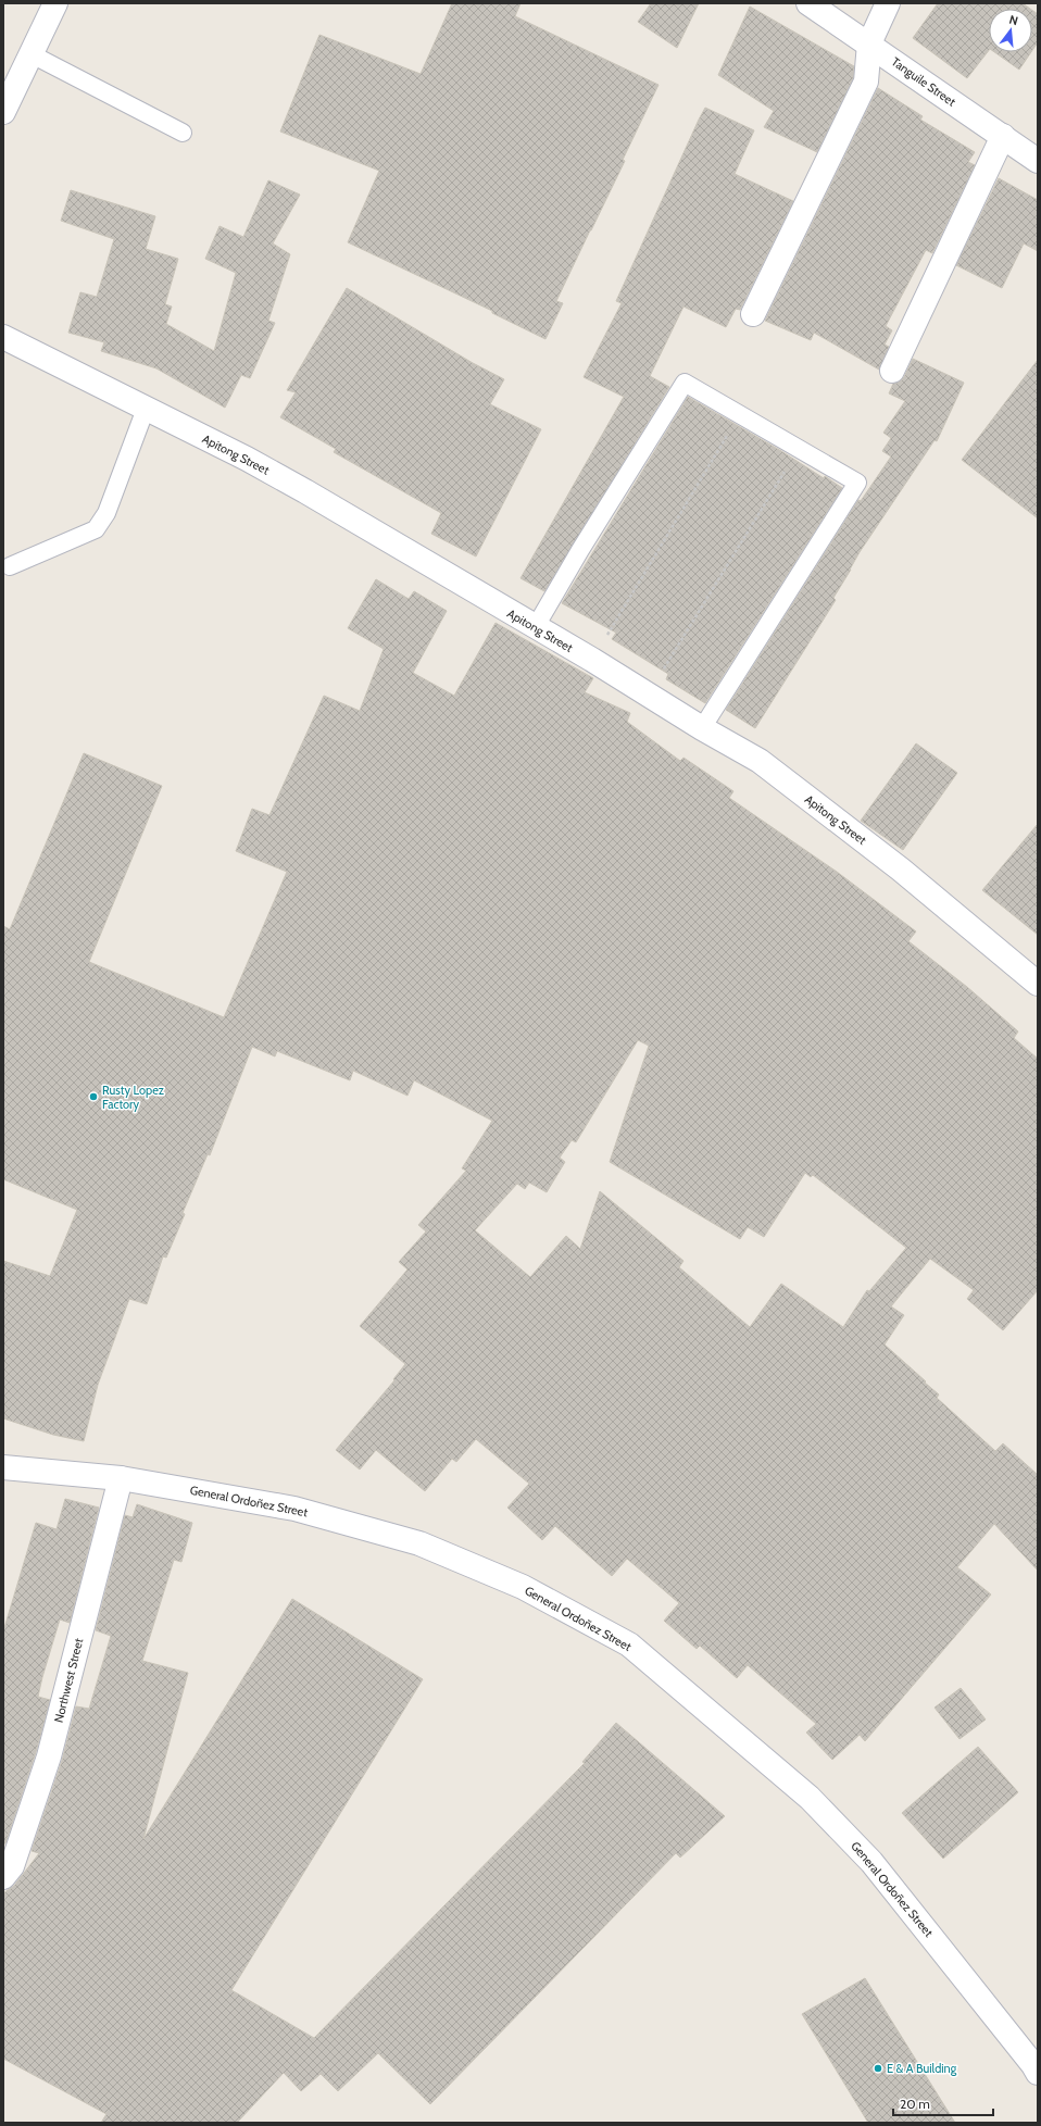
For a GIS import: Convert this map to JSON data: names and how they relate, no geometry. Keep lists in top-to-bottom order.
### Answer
{
  "streets": {
    "street": [
      "Tanguile Street",
      "Apitong Street",
      "General Ordoñez Street",
      "Northwest Street"
    ]
  },
  "crossings": [
    ["General Ordoñez Street", "Northwest Street"]
  ],
  "places": ["Rusty Lopez Factory", "E & A Building"],
  "scale_bar": "20 m",
  "north": "top"
}
